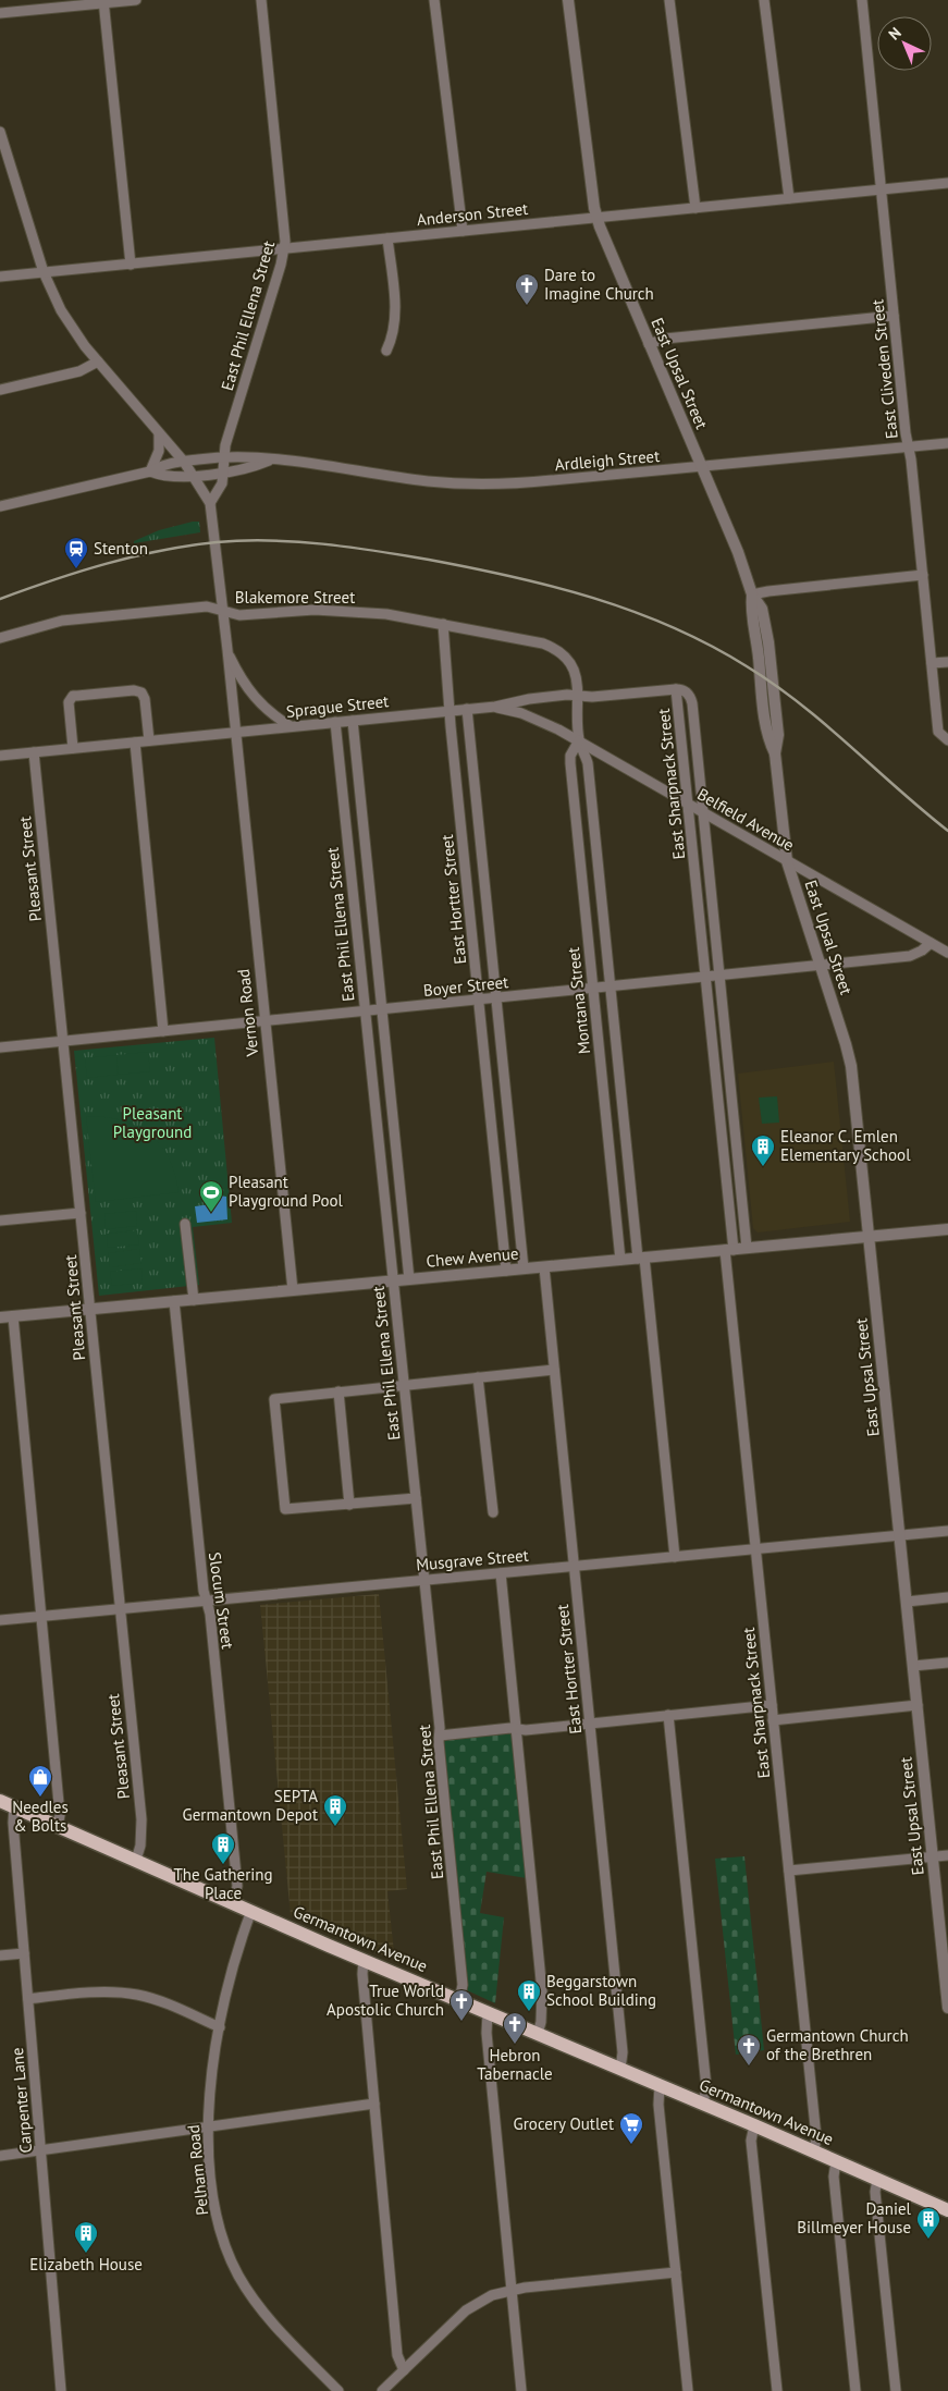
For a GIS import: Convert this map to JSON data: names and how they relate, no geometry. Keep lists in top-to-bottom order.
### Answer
{
  "streets": {
    "main road": ["Germantown Avenue"],
    "street": [
      "Anderson Street",
      "East Phil Ellena Street",
      "East Cliveden Street",
      "East Upsal Street",
      "Ardleigh Street",
      "Blakemore Street",
      "Sprague Street",
      "East Sharpnack Street",
      "Belfield Avenue",
      "Pleasant Street",
      "East Hortter Street",
      "Boyer Street",
      "Montana Street",
      "Vernon Road",
      "Chew Avenue",
      "Musgrave Street",
      "Slocum Street",
      "Carpenter Lane",
      "Pelham Road"
    ]
  },
  "crossings": [
    ["Anderson Street", "East Phil Ellena Street"],
    ["Anderson Street", "East Cliveden Street"],
    ["Anderson Street", "East Upsal Street"],
    ["East Phil Ellena Street", "Ardleigh Street"],
    ["East Phil Ellena Street", "Sprague Street"],
    ["East Phil Ellena Street", "Boyer Street"],
    ["East Phil Ellena Street", "Vernon Road"],
    ["East Phil Ellena Street", "Chew Avenue"],
    ["East Phil Ellena Street", "Musgrave Street"],
    ["East Phil Ellena Street", "Germantown Avenue"],
    ["East Cliveden Street", "Ardleigh Street"],
    ["East Upsal Street", "Ardleigh Street"],
    ["East Upsal Street", "Belfield Avenue"],
    ["East Upsal Street", "Boyer Street"],
    ["East Upsal Street", "Chew Avenue"],
    ["East Upsal Street", "Musgrave Street"],
    ["Blakemore Street", "East Hortter Street"],
    ["Blakemore Street", "Montana Street"],
    ["Blakemore Street", "Vernon Road"],
    ["Sprague Street", "East Sharpnack Street"],
    ["Sprague Street", "Belfield Avenue"],
    ["Sprague Street", "Pleasant Street"],
    ["Sprague Street", "East Hortter Street"],
    ["Sprague Street", "Montana Street"],
    ["Sprague Street", "Vernon Road"],
    ["East Sharpnack Street", "Belfield Avenue"],
    ["East Sharpnack Street", "Boyer Street"],
    ["East Sharpnack Street", "Chew Avenue"],
    ["East Sharpnack Street", "Musgrave Street"],
    ["East Sharpnack Street", "Germantown Avenue"],
    ["Belfield Avenue", "Boyer Street"],
    ["Belfield Avenue", "Montana Street"],
    ["Pleasant Street", "Boyer Street"],
    ["Pleasant Street", "Chew Avenue"],
    ["Pleasant Street", "Musgrave Street"],
    ["Pleasant Street", "Germantown Avenue"],
    ["East Hortter Street", "Boyer Street"],
    ["East Hortter Street", "Chew Avenue"],
    ["East Hortter Street", "Musgrave Street"],
    ["East Hortter Street", "Germantown Avenue"],
    ["Boyer Street", "Montana Street"],
    ["Boyer Street", "Vernon Road"],
    ["Montana Street", "Chew Avenue"],
    ["Montana Street", "Musgrave Street"],
    ["Vernon Road", "Chew Avenue"],
    ["Chew Avenue", "Slocum Street"],
    ["Musgrave Street", "Slocum Street"],
    ["Slocum Street", "Germantown Avenue"],
    ["Germantown Avenue", "Carpenter Lane"],
    ["Germantown Avenue", "Pelham Road"]
  ],
  "parks": ["Pleasant Playground"],
  "places": {
    "church": [
      "Dare to Imagine Church",
      "True World Apostolic Church",
      "Hebron Tabernacle",
      "Germantown Church of the Brethren"
    ],
    "station": ["Stenton"],
    "building": [
      "Eleanor C. Emlen Elementary School",
      "SEPTA Germantown Depot",
      "The Gathering Place",
      "Beggarstown School Building",
      "Daniel Billmeyer House",
      "Elizabeth House"
    ],
    "sports": ["Pleasant Playground Pool"],
    "shop": ["Needles & Bolts"],
    "supermarket": ["Grocery Outlet"]
  },
  "north": "top left"
}
